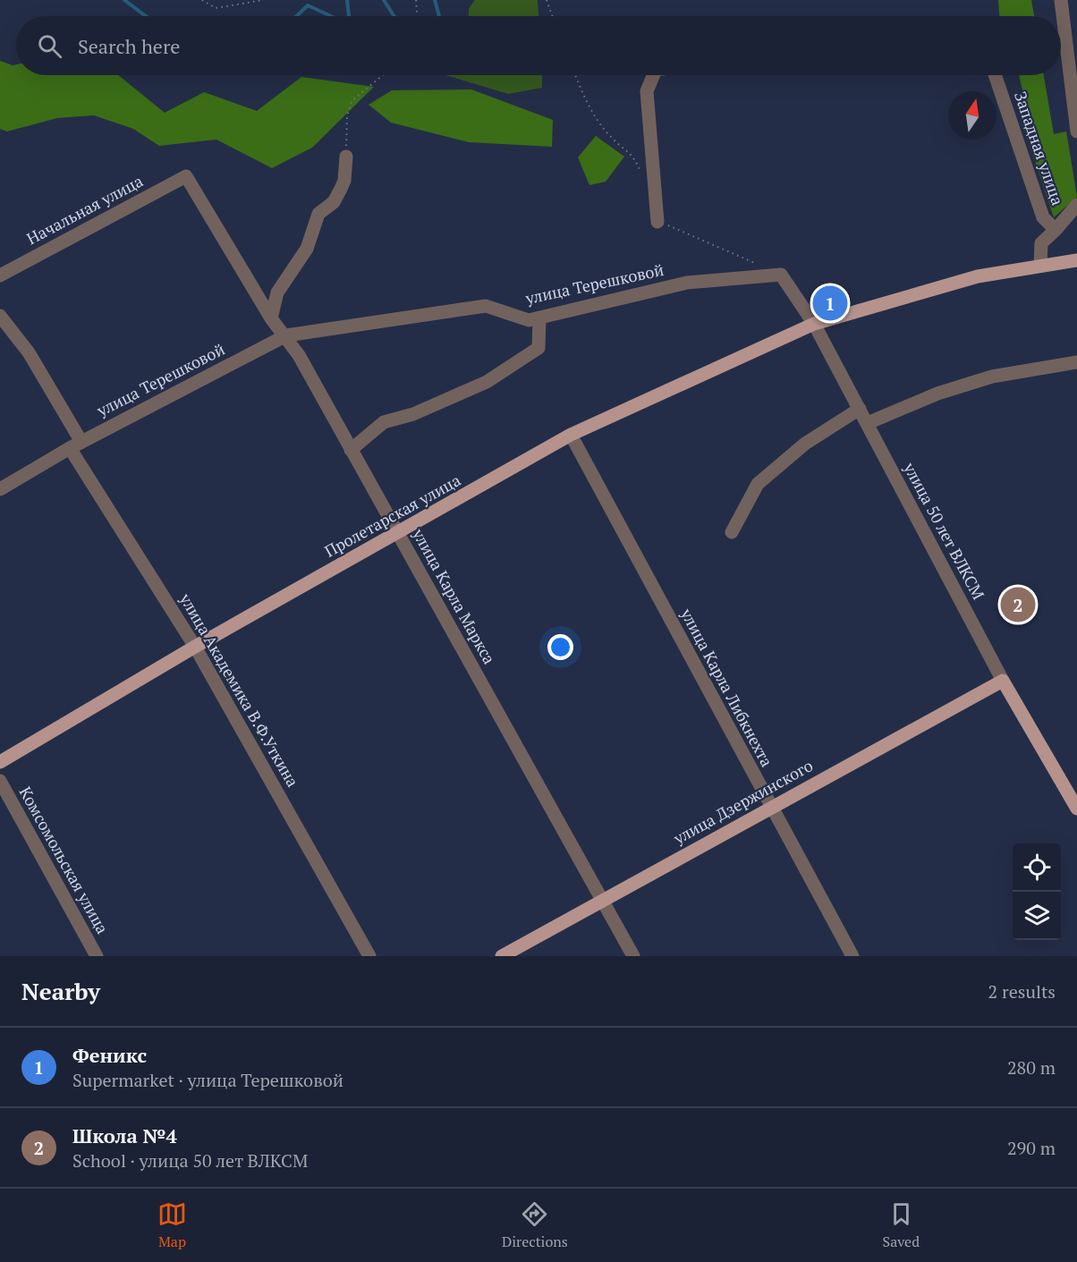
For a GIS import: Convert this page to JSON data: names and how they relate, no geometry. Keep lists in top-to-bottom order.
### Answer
{
  "streets": {
    "main road": ["Пролетарская улица", "улица 50 лет ВЛКСМ", "улица Дзержинского"],
    "street": [
      "Западная улица",
      "Начальная улица",
      "улица Терешковой",
      "улица Карла Маркса",
      "улица Карла Либкнехта",
      "улица Академика В.Ф.Уткина",
      "Комсомольская улица"
    ]
  },
  "crossings": [
    ["Начальная улица", "улица Карла Маркса"],
    ["улица Терешковой", "Пролетарская улица"],
    ["улица Терешковой", "улица 50 лет ВЛКСМ"],
    ["улица Терешковой", "улица Карла Маркса"],
    ["улица Терешковой", "улица Академика В.Ф.Уткина"],
    ["Пролетарская улица", "улица 50 лет ВЛКСМ"],
    ["Пролетарская улица", "улица Карла Маркса"],
    ["Пролетарская улица", "улица Карла Либкнехта"],
    ["Пролетарская улица", "улица Академика В.Ф.Уткина"],
    ["улица 50 лет ВЛКСМ", "улица Дзержинского"],
    ["улица Карла Маркса", "улица Дзержинского"],
    ["улица Карла Либкнехта", "улица Дзержинского"]
  ],
  "north": "top",
  "page": {
    "search": "Search here",
    "pins": ["1", "2"],
    "heading": ["Nearby", "2 results"],
    "list": [
      {
        "mark": "1",
        "name": "Феникс",
        "note": "Supermarket · улица Терешковой",
        "value": "280 m"
      },
      {
        "mark": "2",
        "name": "Школа №4",
        "note": "School · улица 50 лет ВЛКСМ",
        "value": "290 m"
      }
    ],
    "nav": ["Map", "Directions", "Saved"]
  }
}
